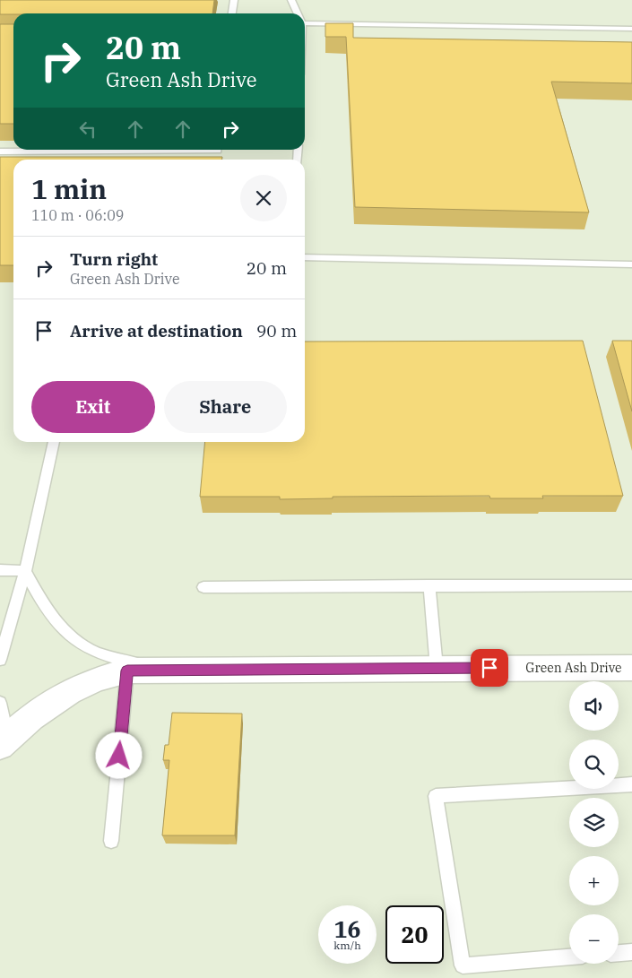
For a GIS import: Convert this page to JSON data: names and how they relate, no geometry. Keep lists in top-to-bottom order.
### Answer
{
  "streets": {
    "street": ["Green Ash Drive"]
  },
  "page": {
    "turn": ["20 m", "Green Ash Drive"],
    "heading": ["1 min", "110 m · 06:09"],
    "list": [
      {
        "name": "Turn right",
        "note": "Green Ash Drive",
        "value": "20 m"
      },
      {
        "name": "Arrive at destination",
        "value": "90 m"
      }
    ],
    "buttons": ["Exit", "Share"],
    "map_buttons": ["+", "−"],
    "speed": "16 km/h",
    "limit": "20"
  }
}
